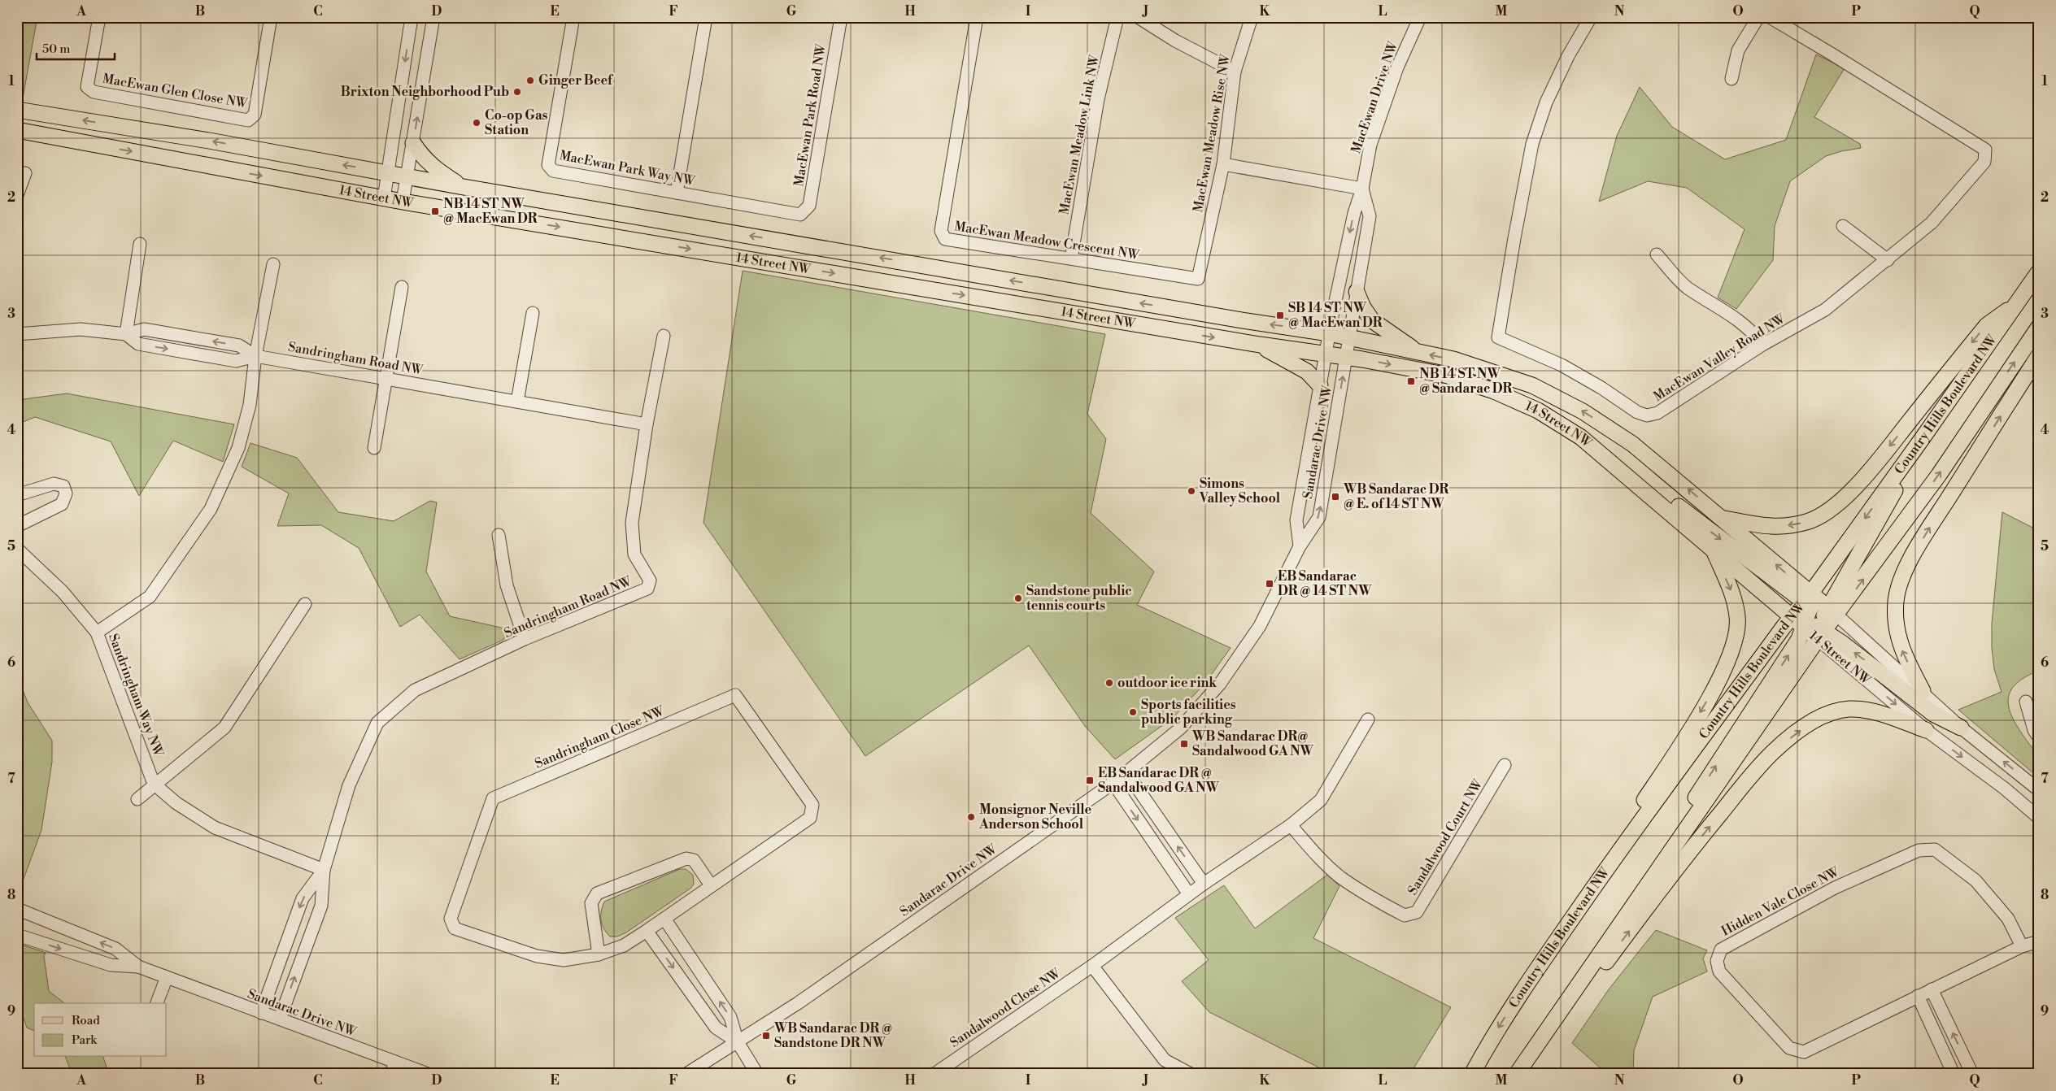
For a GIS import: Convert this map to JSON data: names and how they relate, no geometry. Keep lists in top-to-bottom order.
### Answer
{
  "streets": {
    "main road": ["14 Street NW", "Country Hills Boulevard NW"],
    "street": [
      "MacEwan Glen Close NW",
      "MacEwan Drive NW",
      "MacEwan Park Road NW",
      "MacEwan Meadow Rise NW",
      "MacEwan Meadow Link NW",
      "MacEwan Park Way NW",
      "MacEwan Meadow Crescent NW",
      "MacEwan Valley Road NW",
      "Sandringham Road NW",
      "Sandarac Drive NW",
      "Sandringham Way NW",
      "Sandringham Close NW",
      "Sandalwood Court NW",
      "Hidden Vale Close NW",
      "Sandalwood Close NW"
    ]
  },
  "crossings": [
    ["MacEwan Drive NW", "14 Street NW"],
    ["MacEwan Drive NW", "Sandarac Drive NW"],
    ["MacEwan Park Road NW", "MacEwan Park Way NW"],
    ["MacEwan Meadow Rise NW", "MacEwan Meadow Crescent NW"],
    ["MacEwan Meadow Link NW", "MacEwan Meadow Crescent NW"],
    ["14 Street NW", "Country Hills Boulevard NW"],
    ["14 Street NW", "Sandarac Drive NW"],
    ["Sandringham Road NW", "Sandarac Drive NW"],
    ["Sandringham Road NW", "Sandringham Way NW"],
    ["Sandalwood Court NW", "Sandalwood Close NW"]
  ],
  "places": {
    "other": [
      "Ginger Beef",
      "Brixton Neighborhood Pub",
      "Co-op Gas Station",
      "Simons Valley School",
      "Sandstone public tennis courts",
      "outdoor ice rink",
      "Sports facilities public parking",
      "Monsignor Neville Anderson School"
    ],
    "transit": [
      "NB 14 ST NW @ MacEwan DR",
      "SB 14 ST NW @ MacEwan DR",
      "NB 14 ST NW @ Sandarac DR",
      "WB Sandarac DR @ E. of 14 ST NW",
      "EB Sandarac DR @ 14 ST NW",
      "WB Sandarac DR@ Sandalwood GA NW",
      "EB Sandarac DR @ Sandalwood GA NW",
      "WB Sandarac DR @ Sandstone DR NW"
    ]
  },
  "legend": ["Road", "Park"],
  "scale_bar": "50 m",
  "grid": {
    "columns": [
      "A",
      "B",
      "C",
      "D",
      "E",
      "F",
      "G",
      "H",
      "I",
      "J",
      "K",
      "L",
      "M",
      "N",
      "O",
      "P",
      "Q"
    ],
    "rows": [
      "1",
      "2",
      "3",
      "4",
      "5",
      "6",
      "7",
      "8",
      "9"
    ]
  }
}
